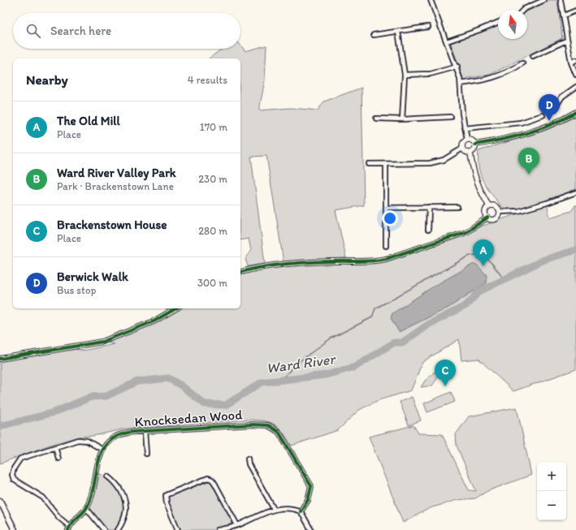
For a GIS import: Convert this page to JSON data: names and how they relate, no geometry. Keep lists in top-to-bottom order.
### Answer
{
  "streets": {
    "street": ["Knocksedan Wood"]
  },
  "water": ["Ward River"],
  "north": "top",
  "page": {
    "search": "Search here",
    "heading": ["Nearby", "4 results"],
    "pins": [
      "D",
      "B",
      "A",
      "C"
    ],
    "list": [
      {
        "mark": "A",
        "name": "The Old Mill",
        "note": "Place",
        "value": "170 m"
      },
      {
        "mark": "B",
        "name": "Ward River Valley Park",
        "note": "Park · Brackenstown Lane",
        "value": "230 m"
      },
      {
        "mark": "C",
        "name": "Brackenstown House",
        "note": "Place",
        "value": "280 m"
      },
      {
        "mark": "D",
        "name": "Berwick Walk",
        "note": "Bus stop",
        "value": "300 m"
      }
    ],
    "map_buttons": ["+", "−"]
  }
}
